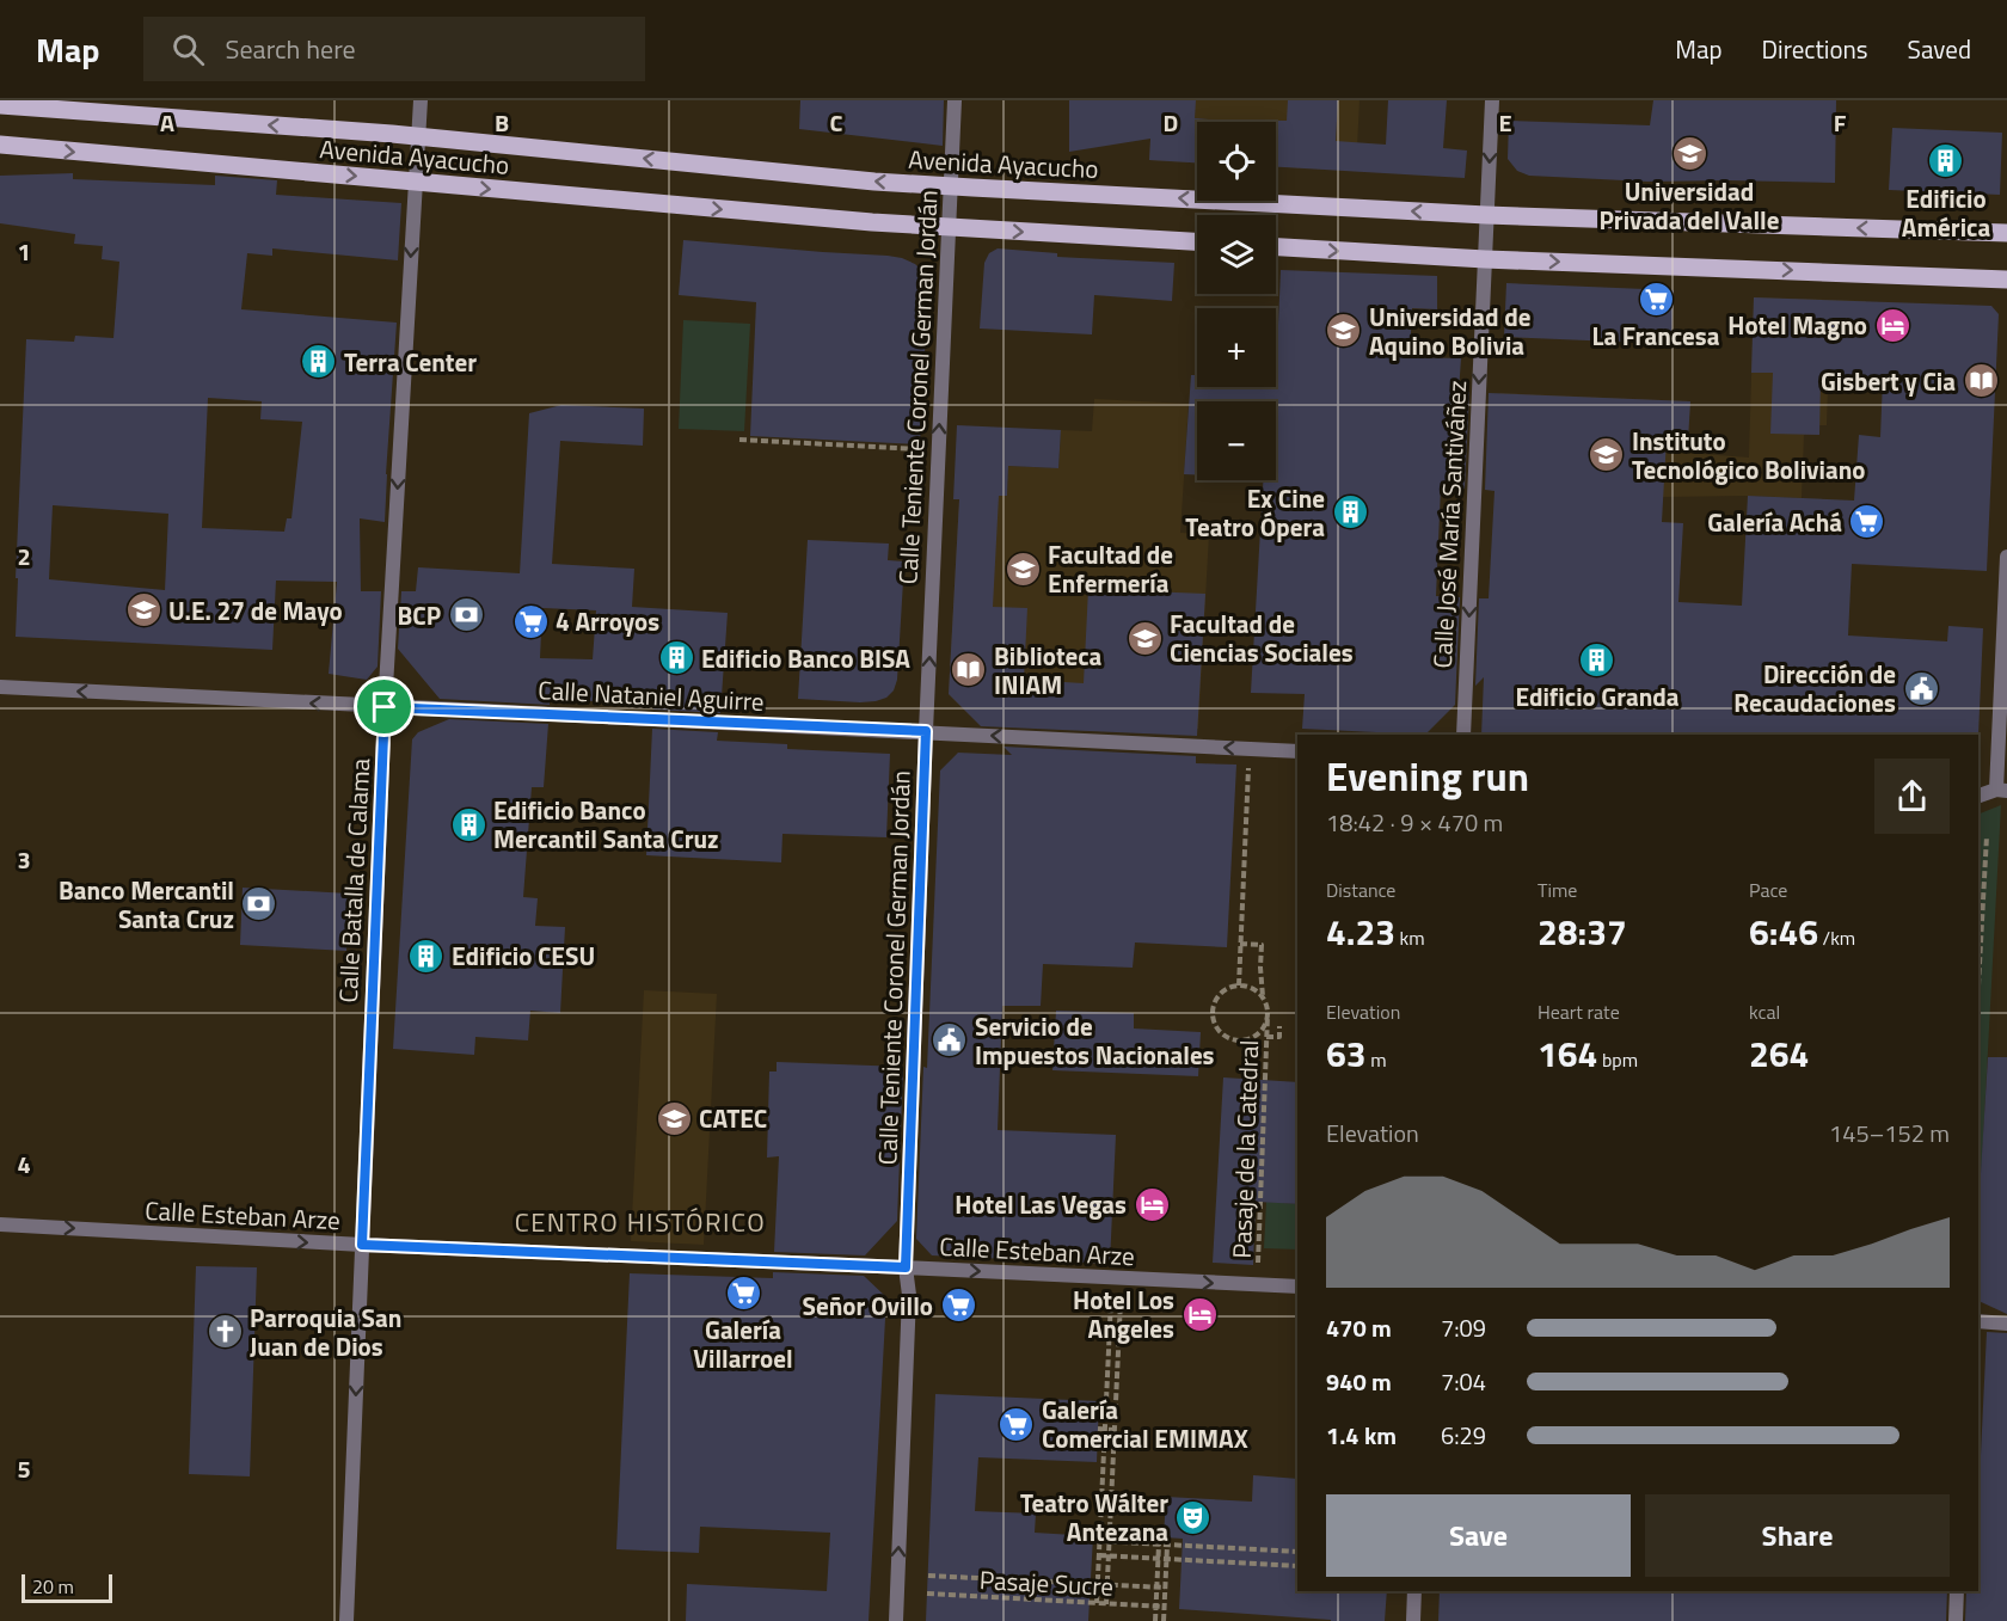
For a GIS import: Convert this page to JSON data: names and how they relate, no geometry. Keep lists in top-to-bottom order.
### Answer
{
  "streets": {
    "main road": ["Avenida Ayacucho"],
    "street": [
      "Calle Teniente Coronel German Jordán",
      "Calle José María Santiváñez",
      "Calle Nataniel Aguirre",
      "Calle Batalla de Calama",
      "Calle Esteban Arze"
    ],
    "path": ["Pasaje de la Catedral", "Pasaje Sucre"]
  },
  "crossings": [
    ["Avenida Ayacucho", "Calle Teniente Coronel German Jordán"],
    ["Avenida Ayacucho", "Calle José María Santiváñez"],
    ["Avenida Ayacucho", "Calle Batalla de Calama"],
    ["Calle Teniente Coronel German Jordán", "Calle Nataniel Aguirre"],
    ["Calle Teniente Coronel German Jordán", "Calle Esteban Arze"],
    ["Calle Nataniel Aguirre", "Calle Batalla de Calama"],
    ["Calle Batalla de Calama", "Calle Esteban Arze"],
    ["Pasaje de la Catedral", "Calle Esteban Arze"]
  ],
  "one_way": [
    "Calle Teniente Coronel German Jordán",
    "Calle José María Santiváñez",
    "Calle Nataniel Aguirre",
    "Calle Batalla de Calama",
    "Calle Esteban Arze"
  ],
  "districts": ["CENTRO HISTÓRICO"],
  "places": {
    "school or university": [
      "Universidad Privada del Valle",
      "Universidad de Aquino Bolivia",
      "Instituto Tecnológico Boliviano",
      "Facultad de Enfermería",
      "U.E. 27 de Mayo",
      "Facultad de Ciencias Sociales",
      "CATEC"
    ],
    "building": [
      "Edificio América",
      "Terra Center",
      "Ex Cine Teatro Ópera",
      "Edificio Banco BISA",
      "Edificio Granda",
      "Edificio Banco Mercantil Santa Cruz",
      "Edificio CESU"
    ],
    "supermarket": [
      "La Francesa",
      "Galería Achá",
      "4 Arroyos",
      "Galería Villarroel",
      "Señor Ovillo",
      "Galería Comercial EMIMAX"
    ],
    "hotel": ["Hotel Magno", "Hotel Las Vegas", "Hotel Los Angeles"],
    "library": ["Gisbert y Cia", "Biblioteca INIAM"],
    "bank": ["BCP", "Banco Mercantil Santa Cruz"],
    "public building": ["Dirección de Recaudaciones", "Servicio de Impuestos Nacionales"],
    "church": ["Parroquia San Juan de Dios"],
    "theatre": ["Teatro Wálter Antezana"]
  },
  "scale_bar": "20 m",
  "page": {
    "header": "Map",
    "search": "Search here",
    "nav": ["Map", "Directions", "Saved"],
    "map_buttons": ["+", "−"],
    "heading": ["Evening run", "18:42 · 9 × 470 m"],
    "stats": [
      ["Distance", "4.23 km"],
      ["Time", "28:37"],
      ["Pace", "6:46 /km"],
      ["Elevation", "63 m"],
      ["Heart rate", "164 bpm"],
      ["kcal", "264"]
    ],
    "chart": ["Elevation", "145–152 m"],
    "list": [
      {
        "name": "470 m",
        "note": "7:09"
      },
      {
        "name": "940 m",
        "note": "7:04"
      },
      {
        "name": "1.4 km",
        "note": "6:29"
      }
    ],
    "buttons": ["Save", "Share"],
    "scale": "20 m"
  },
  "grid": {
    "columns": [
      "A",
      "B",
      "C",
      "D",
      "E",
      "F"
    ],
    "rows": [
      "1",
      "2",
      "3",
      "4",
      "5"
    ]
  }
}
